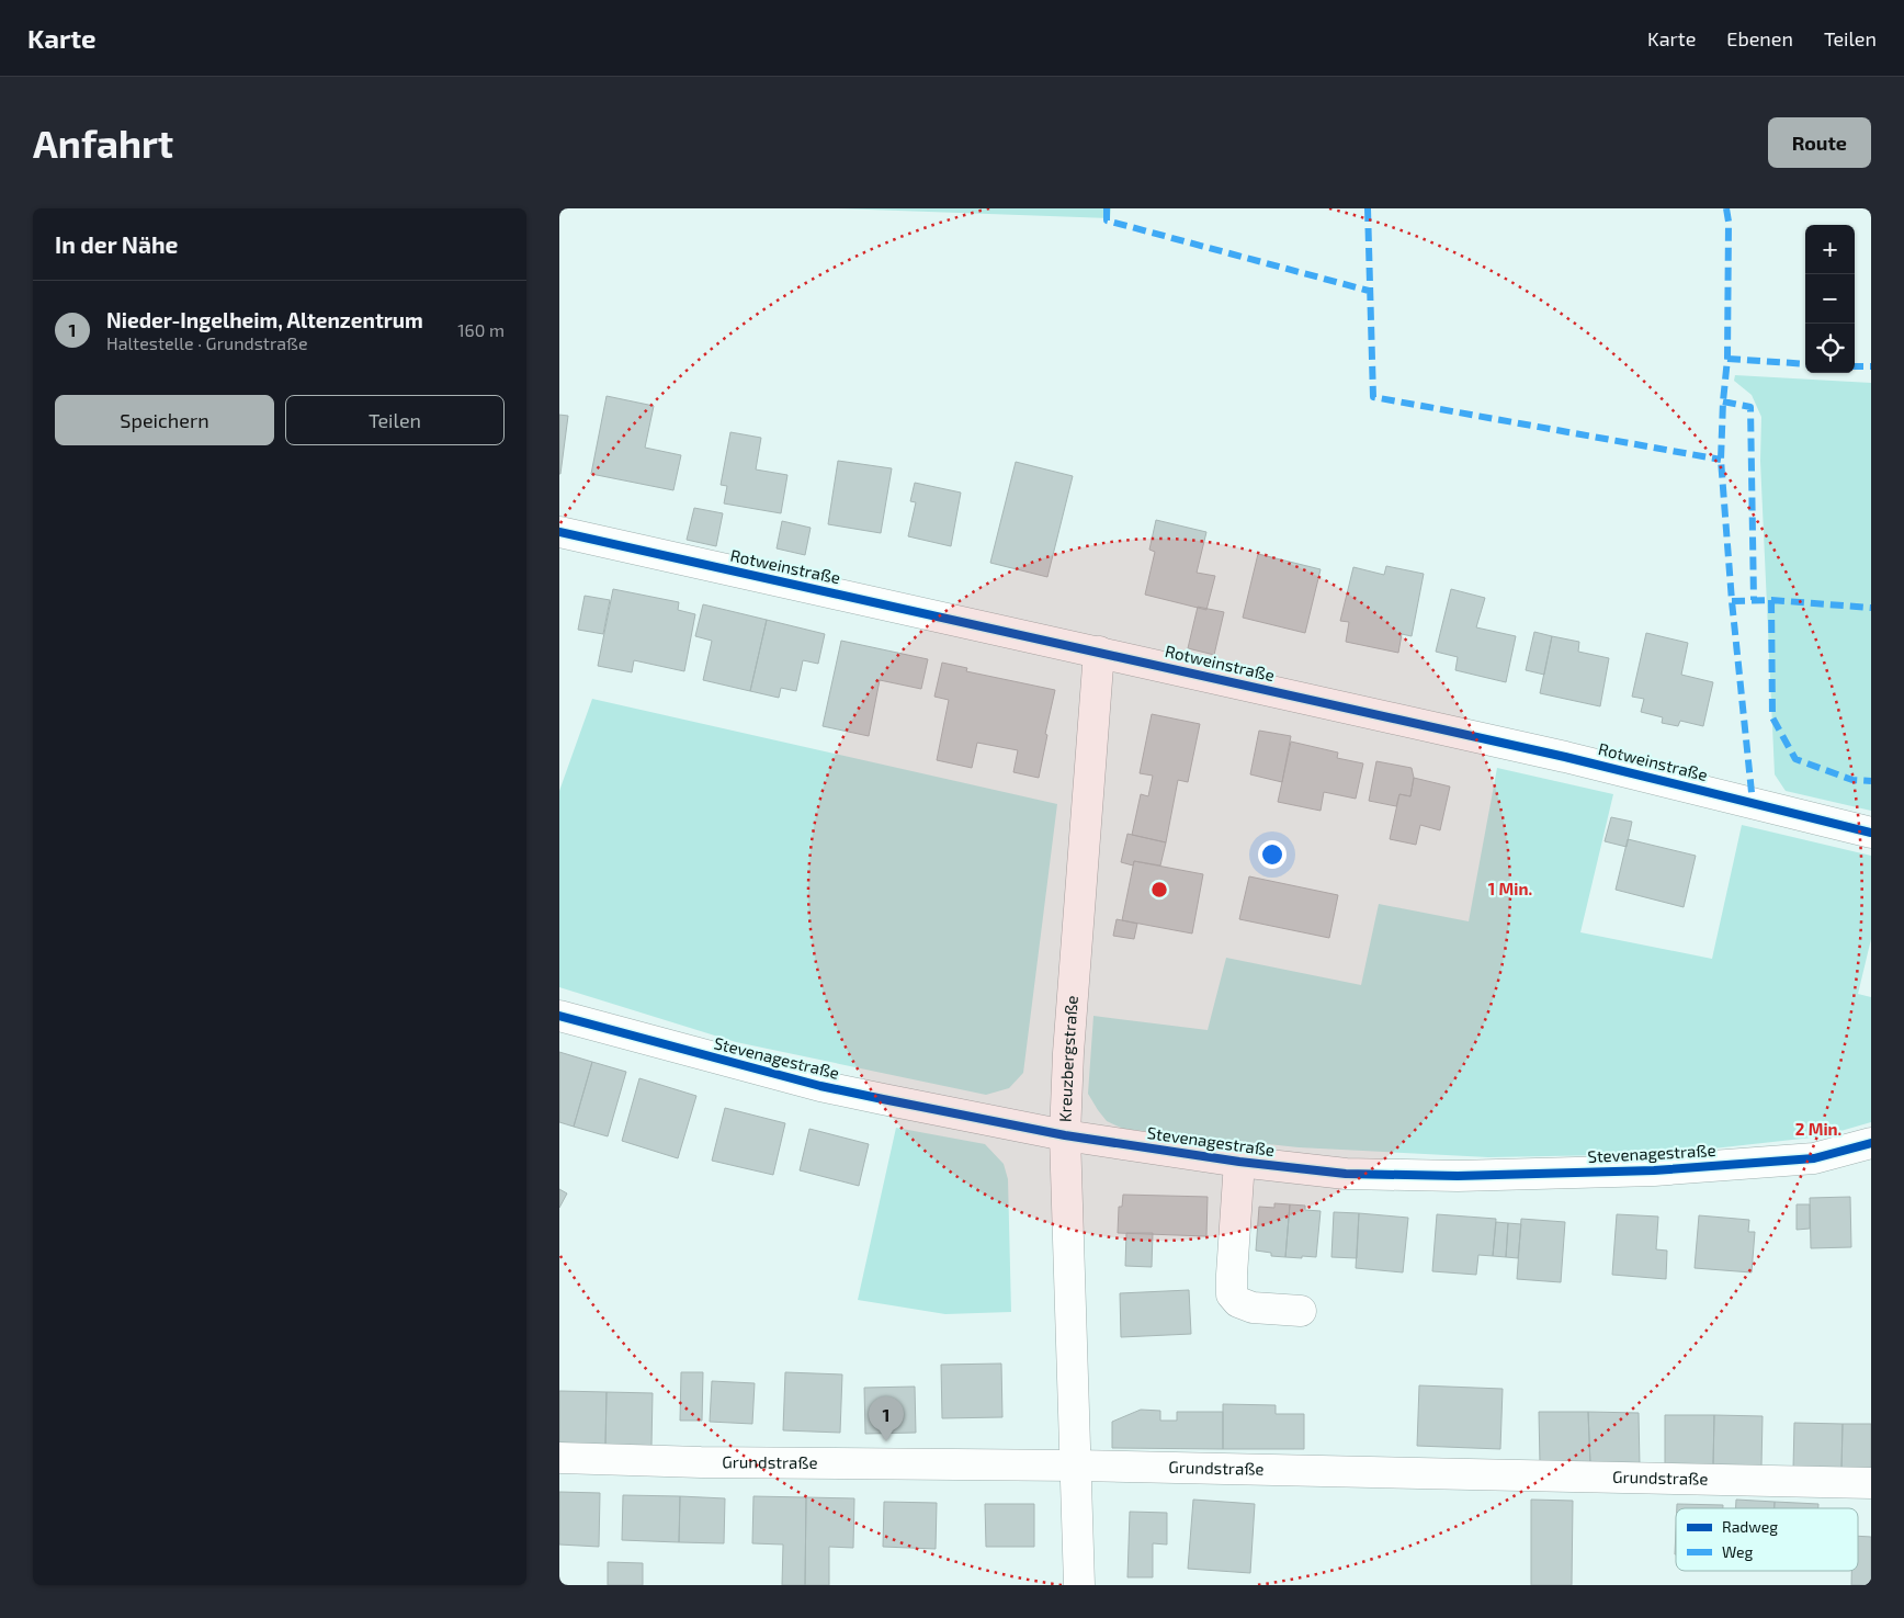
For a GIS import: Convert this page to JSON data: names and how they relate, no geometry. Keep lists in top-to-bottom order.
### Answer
{
  "streets": {
    "street": [
      "Rotweinstraße",
      "Stevenagestraße",
      "Kreuzbergstraße",
      "Grundstraße"
    ]
  },
  "crossings": [
    ["Rotweinstraße", "Kreuzbergstraße"],
    ["Stevenagestraße", "Kreuzbergstraße"],
    ["Kreuzbergstraße", "Grundstraße"]
  ],
  "legend": ["Radweg", "Weg"],
  "page": {
    "header": "Karte",
    "nav": ["Karte", "Ebenen", "Teilen"],
    "buttons": [
      "Route",
      ["Speichern", "Teilen"]
    ],
    "title": "Anfahrt",
    "heading": "In der Nähe",
    "map_buttons": ["+", "−"],
    "list": [
      {
        "mark": "1",
        "name": "Nieder-Ingelheim, Altenzentrum",
        "note": "Haltestelle · Grundstraße",
        "value": "160 m"
      }
    ],
    "pins": "1"
  },
  "rings": ["1 Min.", "2 Min."]
}
